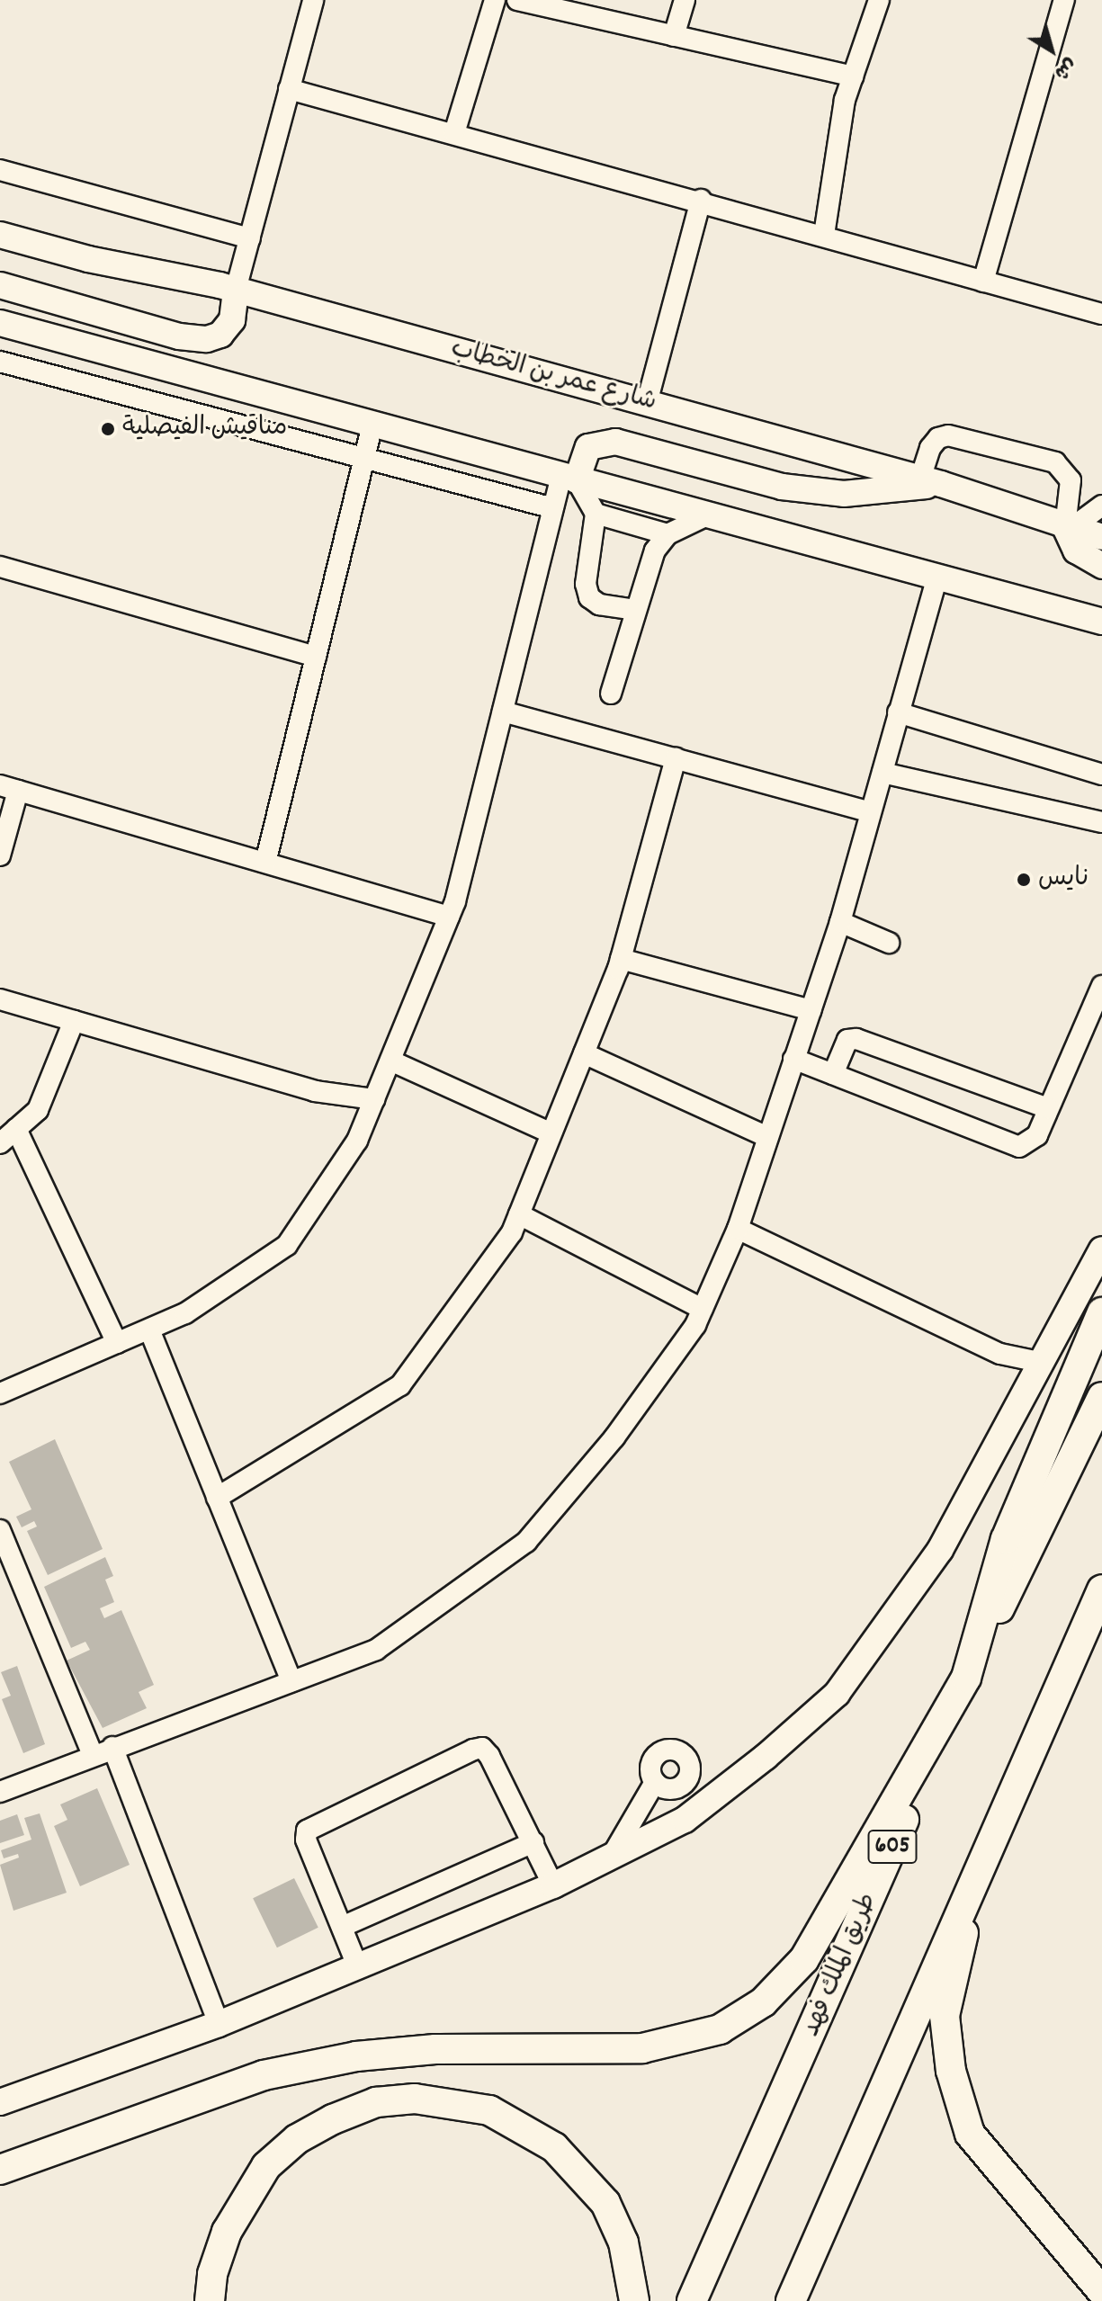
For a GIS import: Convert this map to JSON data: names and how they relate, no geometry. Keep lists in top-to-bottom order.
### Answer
{
  "streets": {
    "highway": ["605", "طريق الملك فهد"],
    "main road": ["شارع عمر بن الخطاب"]
  },
  "places": ["مناقيش الفيصلية", "نايس"],
  "north": "bottom right"
}
